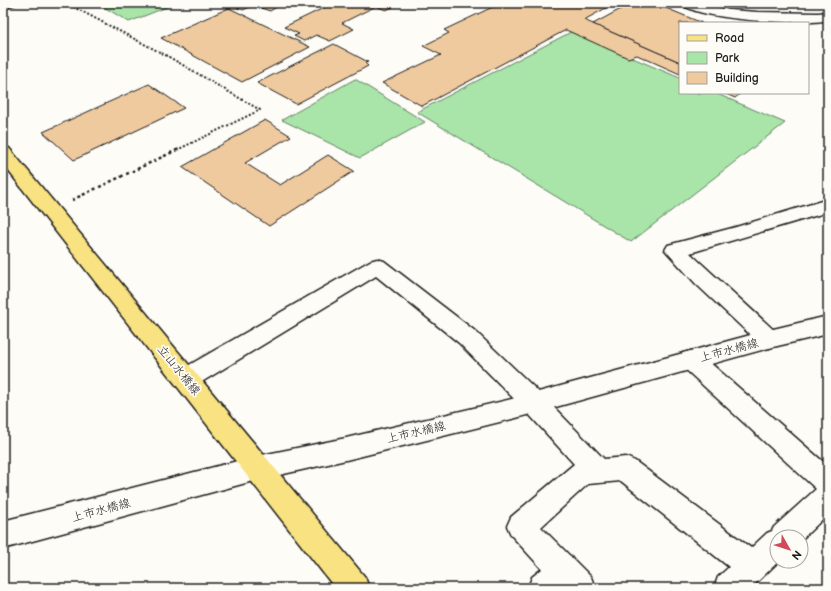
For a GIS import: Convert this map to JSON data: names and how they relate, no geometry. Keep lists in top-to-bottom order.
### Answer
{
  "streets": {
    "main road": ["立山水橋線"],
    "street": ["上市水橋線"]
  },
  "crossings": [
    ["上市水橋線", "立山水橋線"]
  ],
  "legend": ["Road", "Park", "Building"],
  "north": "bottom right"
}
